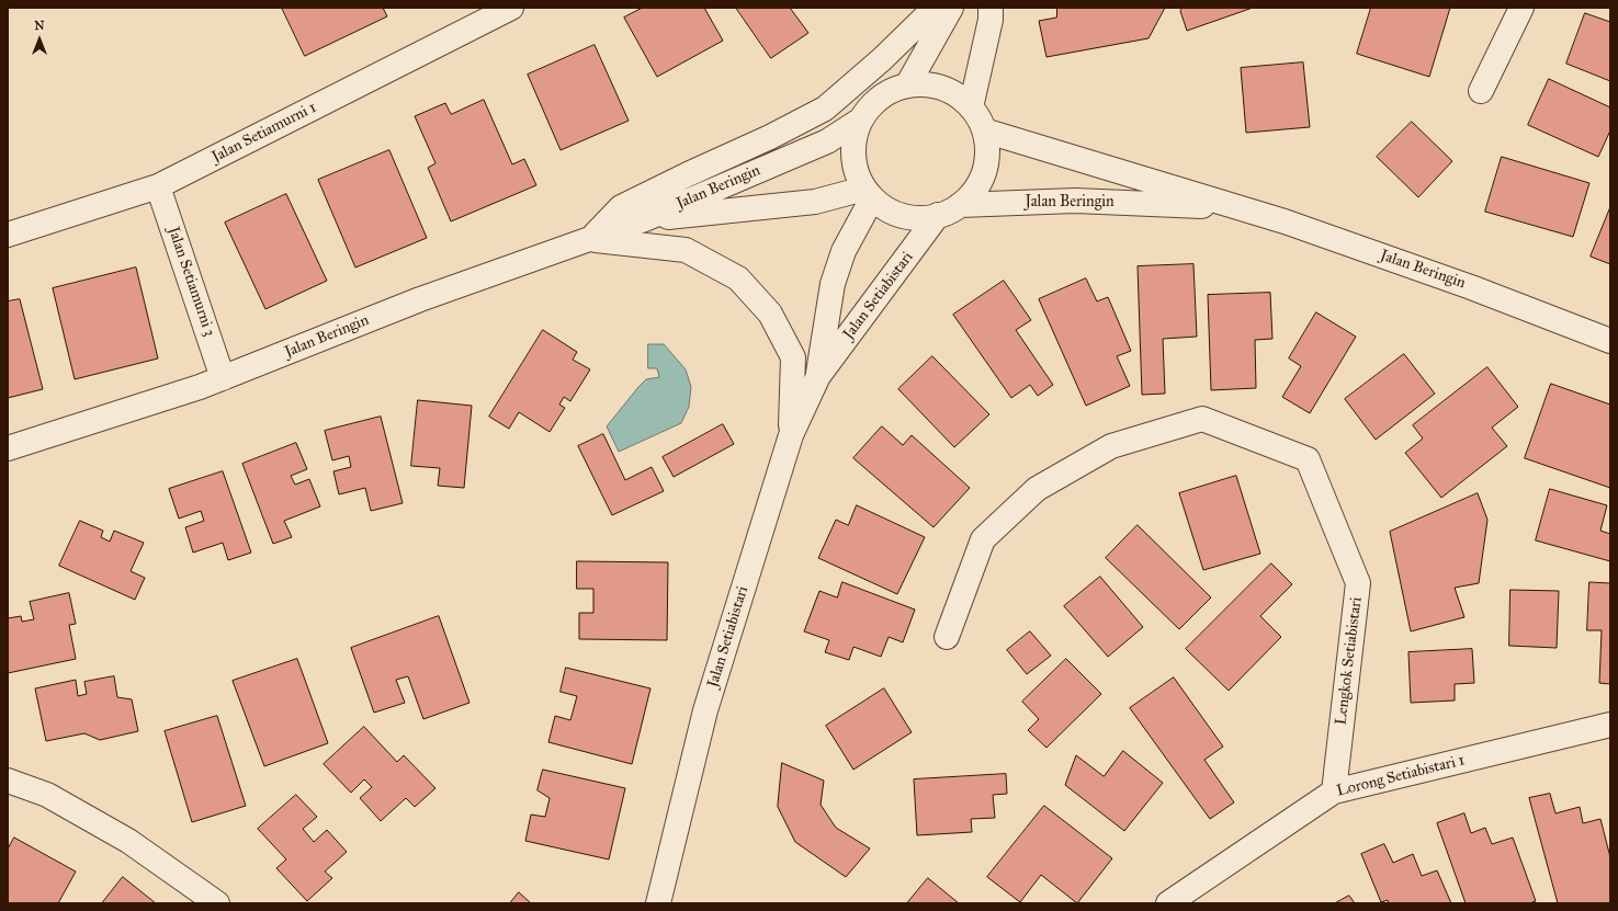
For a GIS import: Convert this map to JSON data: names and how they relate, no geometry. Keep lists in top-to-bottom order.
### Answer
{
  "streets": {
    "street": [
      "Jalan Setiamurni 1",
      "Jalan Beringin",
      "Jalan Setiamurni 3",
      "Jalan Setiabistari",
      "Lengkok Setiabistari",
      "Lorong Setiabistari 1"
    ]
  },
  "crossings": [
    ["Jalan Setiamurni 1", "Jalan Setiamurni 3"],
    ["Jalan Beringin", "Jalan Setiamurni 3"],
    ["Jalan Beringin", "Jalan Setiabistari"],
    ["Lengkok Setiabistari", "Lorong Setiabistari 1"]
  ],
  "north": "top"
}
